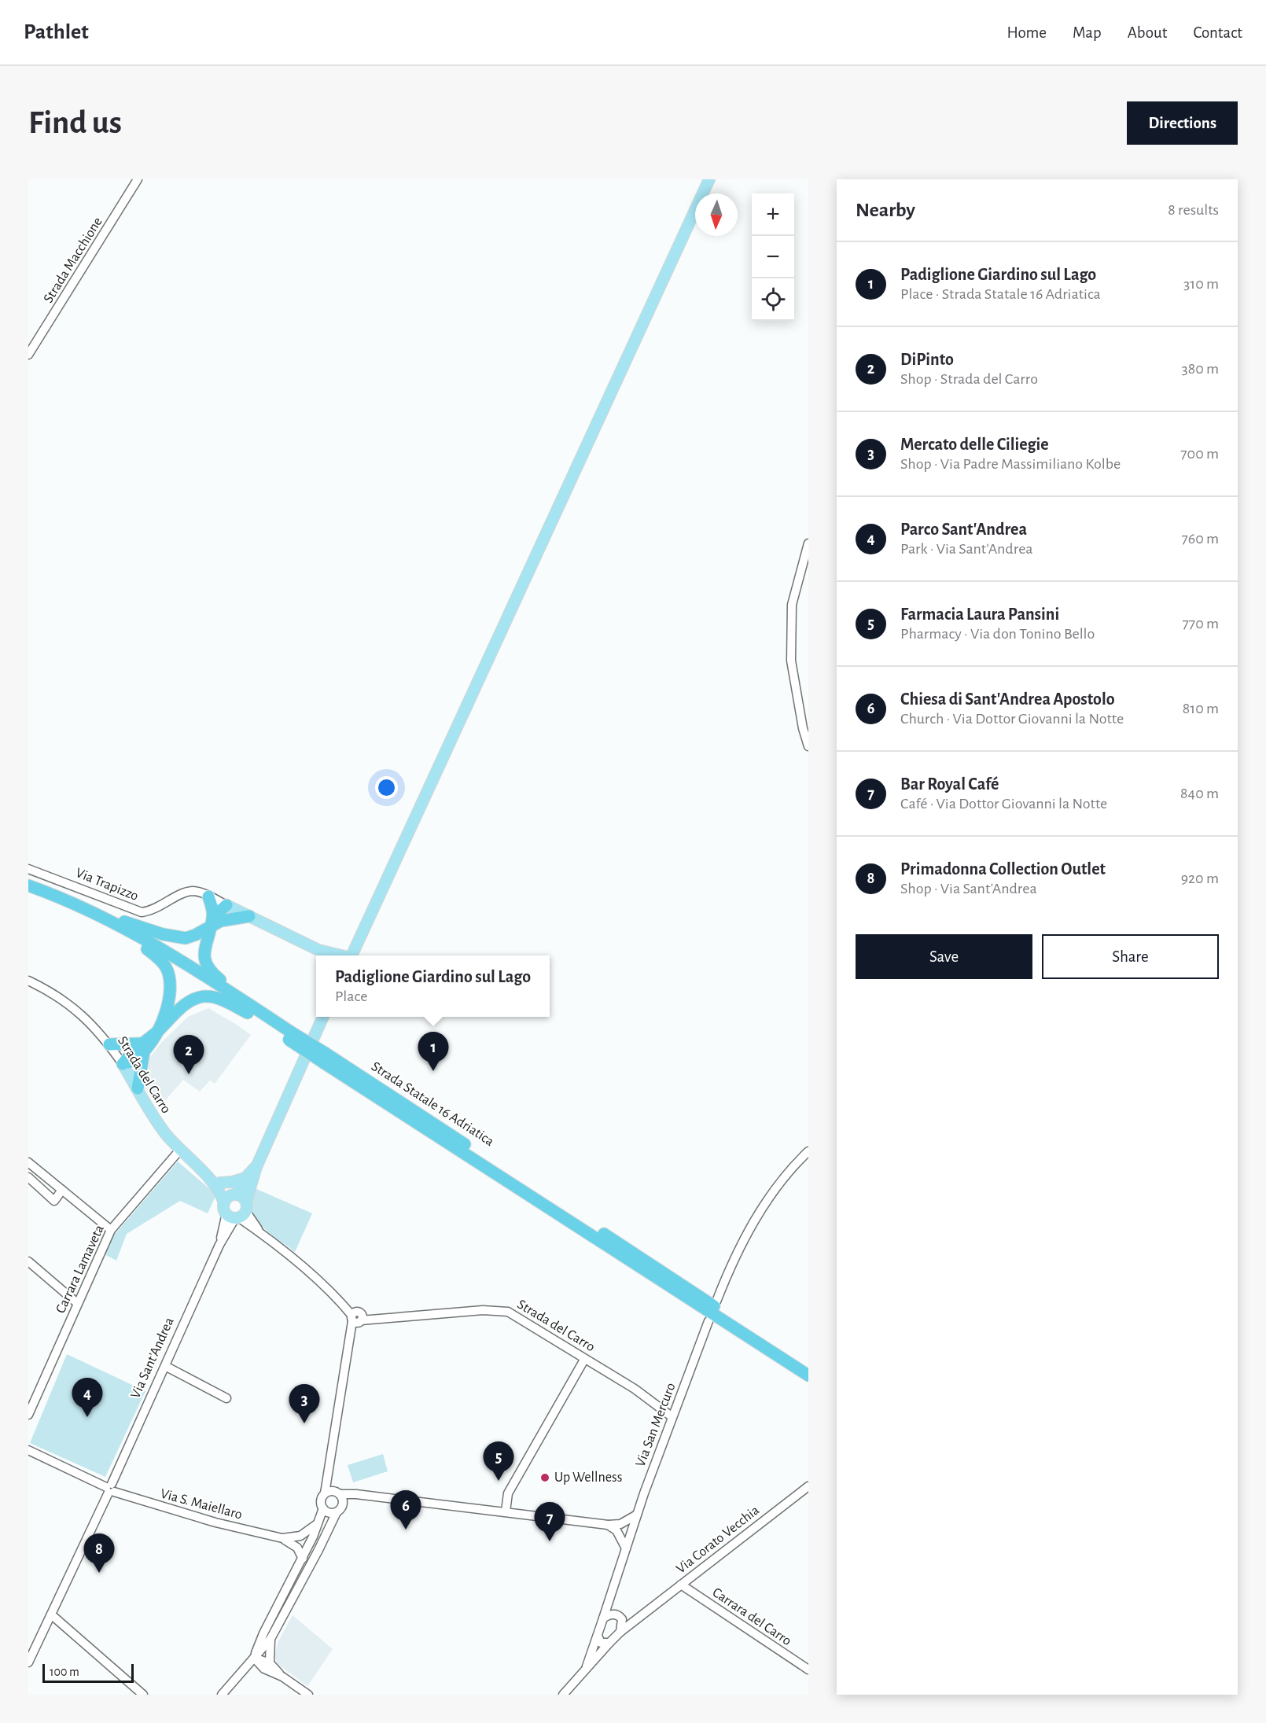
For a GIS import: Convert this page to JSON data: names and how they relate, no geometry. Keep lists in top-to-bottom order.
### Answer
{
  "streets": {
    "highway": ["Strada Statale 16 Adriatica"],
    "main road": ["Strada del Carro", "Via Sant'Andrea"],
    "street": [
      "Strada Macchione",
      "Via Trapizzo",
      "Carrara Lamaveta",
      "Via San Mercuro",
      "Via S. Maiellaro",
      "Via Corato Vecchia",
      "Carrara del Carro"
    ]
  },
  "crossings": [
    ["Strada del Carro", "Carrara Lamaveta"],
    ["Strada del Carro", "Via Sant'Andrea"],
    ["Strada del Carro", "Via San Mercuro"],
    ["Via Sant'Andrea", "Via S. Maiellaro"],
    ["Via San Mercuro", "Via Corato Vecchia"],
    ["Via Corato Vecchia", "Carrara del Carro"]
  ],
  "places": ["Up Wellness"],
  "scale_bar": "100 m",
  "north": "bottom",
  "page": {
    "header": "Pathlet",
    "nav": [
      "Home",
      "Map",
      "About",
      "Contact"
    ],
    "buttons": [
      "Directions",
      ["Save", "Share"]
    ],
    "title": "Find us",
    "heading": ["Nearby", "8 results"],
    "map_buttons": ["+", "−"],
    "list": [
      {
        "mark": "1",
        "name": "Padiglione Giardino sul Lago",
        "note": "Place · Strada Statale 16 Adriatica",
        "value": "310 m"
      },
      {
        "mark": "2",
        "name": "DiPinto",
        "note": "Shop · Strada del Carro",
        "value": "380 m"
      },
      {
        "mark": "3",
        "name": "Mercato delle Ciliegie",
        "note": "Shop · Via Padre Massimiliano Kolbe",
        "value": "700 m"
      },
      {
        "mark": "4",
        "name": "Parco Sant'Andrea",
        "note": "Park · Via Sant'Andrea",
        "value": "760 m"
      },
      {
        "mark": "5",
        "name": "Farmacia Laura Pansini",
        "note": "Pharmacy · Via don Tonino Bello",
        "value": "770 m"
      },
      {
        "mark": "6",
        "name": "Chiesa di Sant'Andrea Apostolo",
        "note": "Church · Via Dottor Giovanni la Notte",
        "value": "810 m"
      },
      {
        "mark": "7",
        "name": "Bar Royal Café",
        "note": "Café · Via Dottor Giovanni la Notte",
        "value": "840 m"
      },
      {
        "mark": "8",
        "name": "Primadonna Collection Outlet",
        "note": "Shop · Via Sant'Andrea",
        "value": "920 m"
      }
    ],
    "popup": ["Padiglione Giardino sul Lago", "Place"],
    "pins": [
      "1",
      "2",
      "4",
      "3",
      "5",
      "6",
      "7",
      "8"
    ],
    "scale": "100 m"
  }
}
